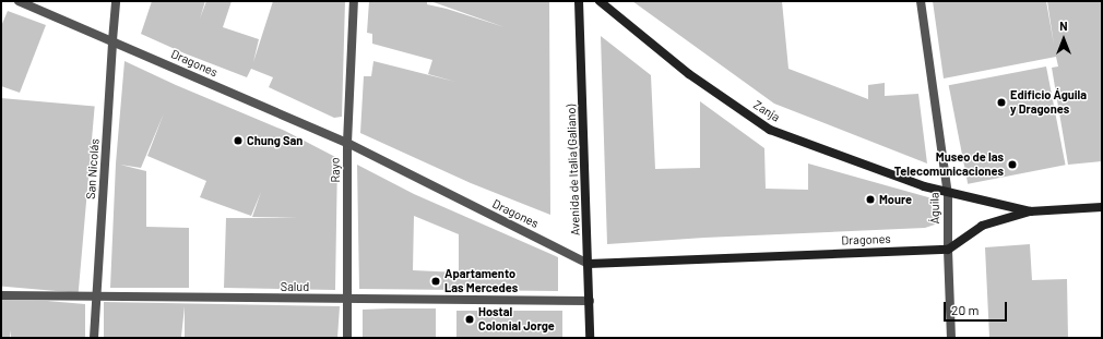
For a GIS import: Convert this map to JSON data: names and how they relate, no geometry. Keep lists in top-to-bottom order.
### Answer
{
  "streets": {
    "main road": ["Dragones", "Zanja", "Avenida de Italia (Galiano)"],
    "street": [
      "San Nicolás",
      "Rayo",
      "Águila",
      "Salud"
    ]
  },
  "crossings": [
    ["Dragones", "San Nicolás"],
    ["Dragones", "Rayo"],
    ["Dragones", "Avenida de Italia (Galiano)"],
    ["Dragones", "Águila"],
    ["Zanja", "Águila"],
    ["San Nicolás", "Salud"],
    ["Rayo", "Salud"],
    ["Avenida de Italia (Galiano)", "Salud"]
  ],
  "places": [
    "Edificio Águila y Dragones",
    "Chung San",
    "Museo de las Telecomunicaciones",
    "Moure",
    "Apartamento Las Mercedes",
    "Hostal Colonial Jorge"
  ],
  "scale_bar": "20 m",
  "north": "top"
}
